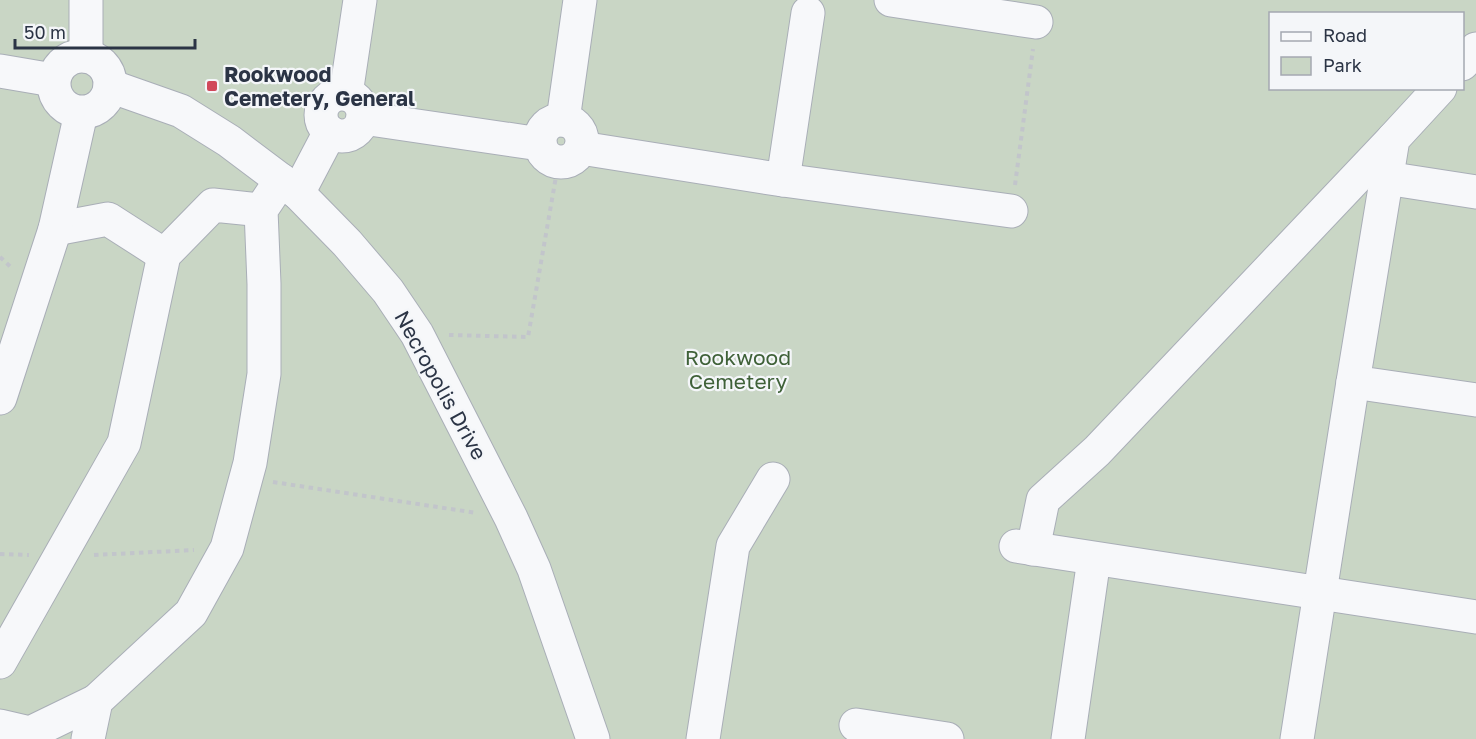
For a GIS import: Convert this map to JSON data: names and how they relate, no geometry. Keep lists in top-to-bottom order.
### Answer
{
  "streets": {
    "street": ["Necropolis Drive"]
  },
  "parks": ["Rookwood Cemetery"],
  "places": {
    "transit": ["Rookwood Cemetery, General"]
  },
  "legend": ["Road", "Park"],
  "scale_bar": "50 m"
}
